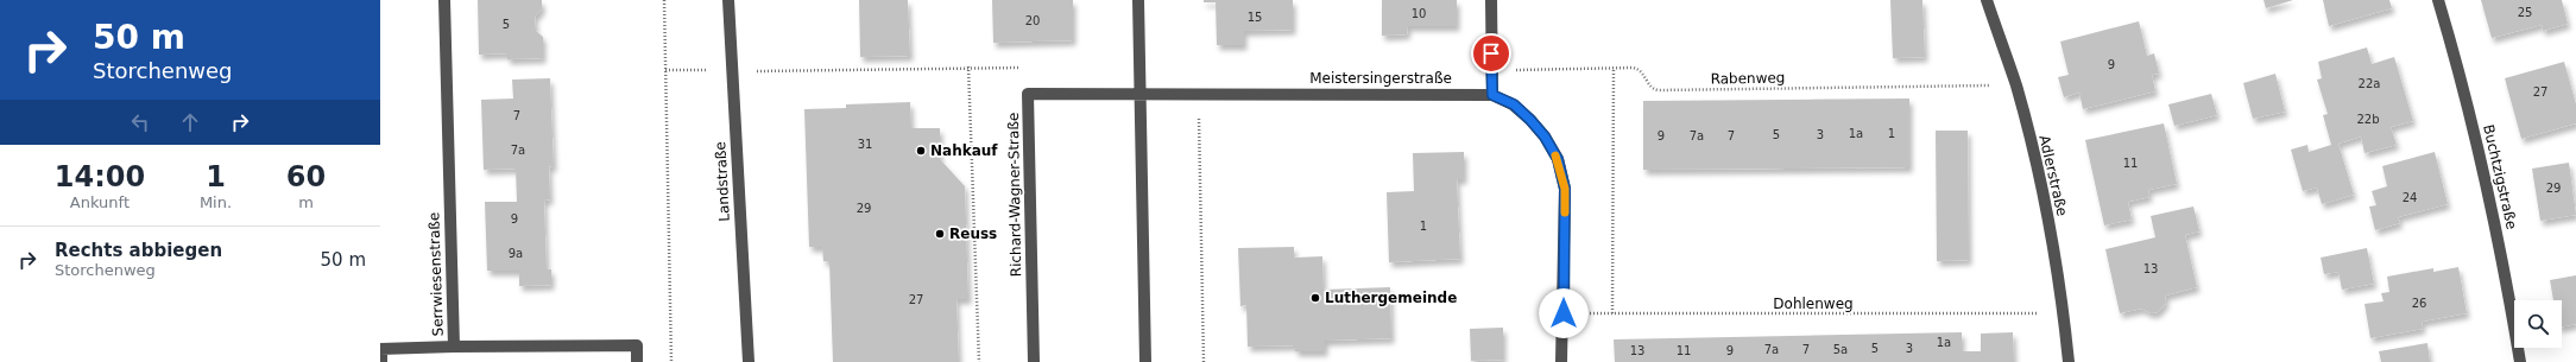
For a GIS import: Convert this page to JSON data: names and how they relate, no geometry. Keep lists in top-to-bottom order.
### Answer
{
  "streets": {
    "street": [
      "Meistersingerstraße",
      "Adlerstraße",
      "Buchtzigstraße",
      "Landstraße",
      "Richard-Wagner-Straße",
      "Serrwiesenstraße"
    ],
    "path": ["Rabenweg", "Dohlenweg"]
  },
  "crossings": [
    ["Meistersingerstraße", "Richard-Wagner-Straße"],
    ["Meistersingerstraße", "Dohlenweg"],
    ["Rabenweg", "Adlerstraße"],
    ["Adlerstraße", "Dohlenweg"]
  ],
  "places": ["Nahkauf", "Reuss", "Luthergemeinde"],
  "house_numbers": [
    "25",
    "10",
    "15",
    "20",
    "5",
    "9",
    "22a",
    "27",
    "7",
    "22b",
    "1a",
    "1",
    "5",
    "3",
    "9",
    "7a",
    "7",
    "31",
    "7a",
    "11",
    "29",
    "24",
    "29",
    "9",
    "1",
    "9a",
    "13",
    "27",
    "26",
    "1a",
    "5",
    "3",
    "7a",
    "7",
    "5a",
    "13",
    "11",
    "9"
  ],
  "page": {
    "turn": ["50 m", "Storchenweg"],
    "eta": [
      "14:00",
      "Ankunft",
      "1",
      "Min.",
      "60",
      "m"
    ],
    "list": [
      {
        "name": "Rechts abbiegen",
        "note": "Storchenweg",
        "value": "50 m"
      }
    ]
  }
}
